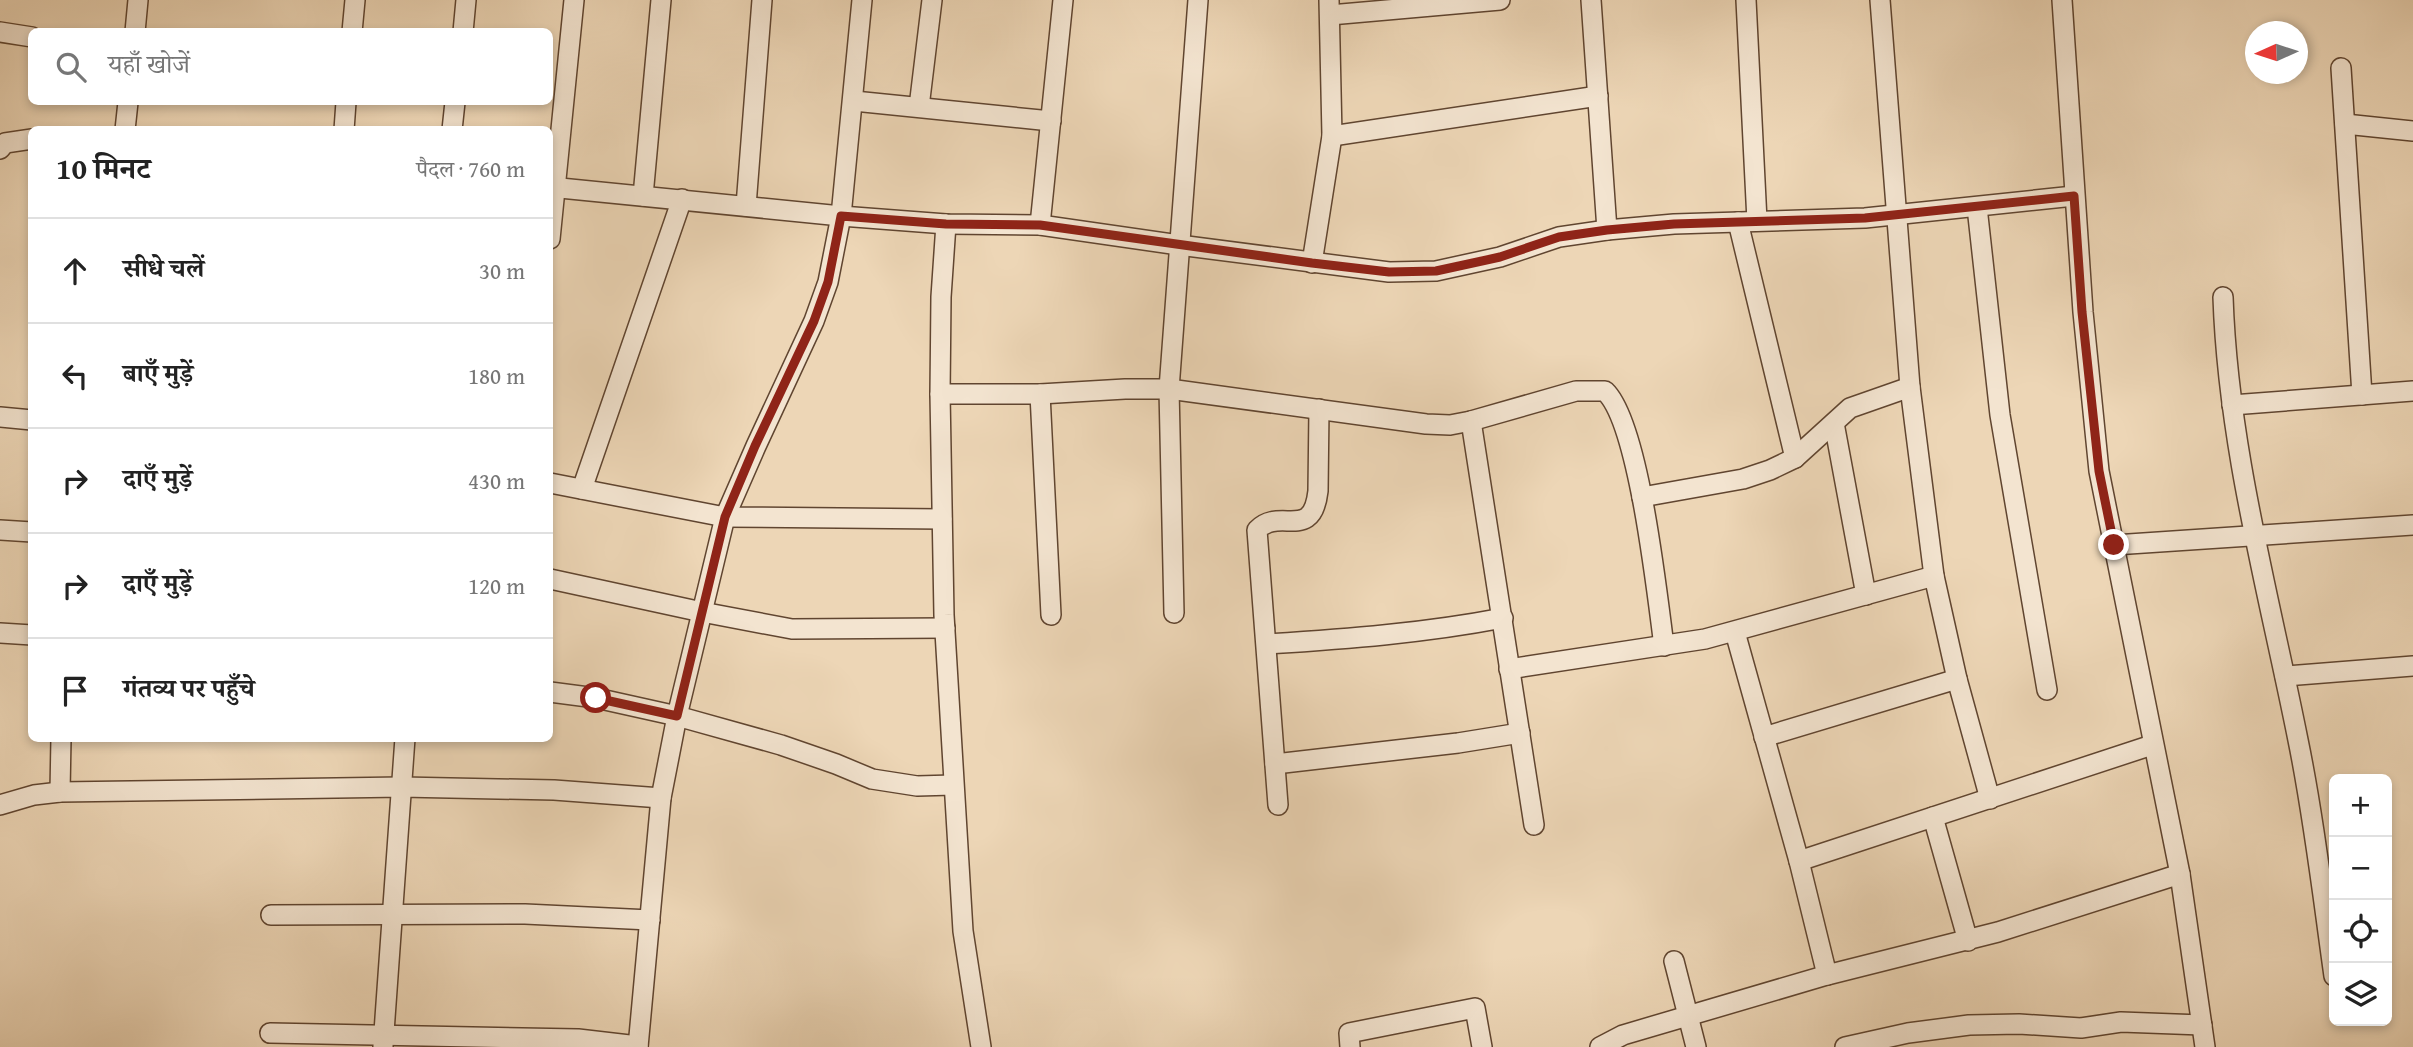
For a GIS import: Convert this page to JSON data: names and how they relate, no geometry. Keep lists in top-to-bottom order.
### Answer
{
  "north": "left",
  "page": {
    "search": "यहाँ खोजें",
    "heading": ["10 मिनट", "पैदल · 760 m"],
    "list": [
      ["सीधे चलें", "30 m"],
      ["बाएँ मुड़ें", "180 m"],
      ["दाएँ मुड़ें", "430 m"],
      ["दाएँ मुड़ें", "120 m"],
      "गंतव्य पर पहुँचे"
    ],
    "map_buttons": ["+", "−"]
  }
}
